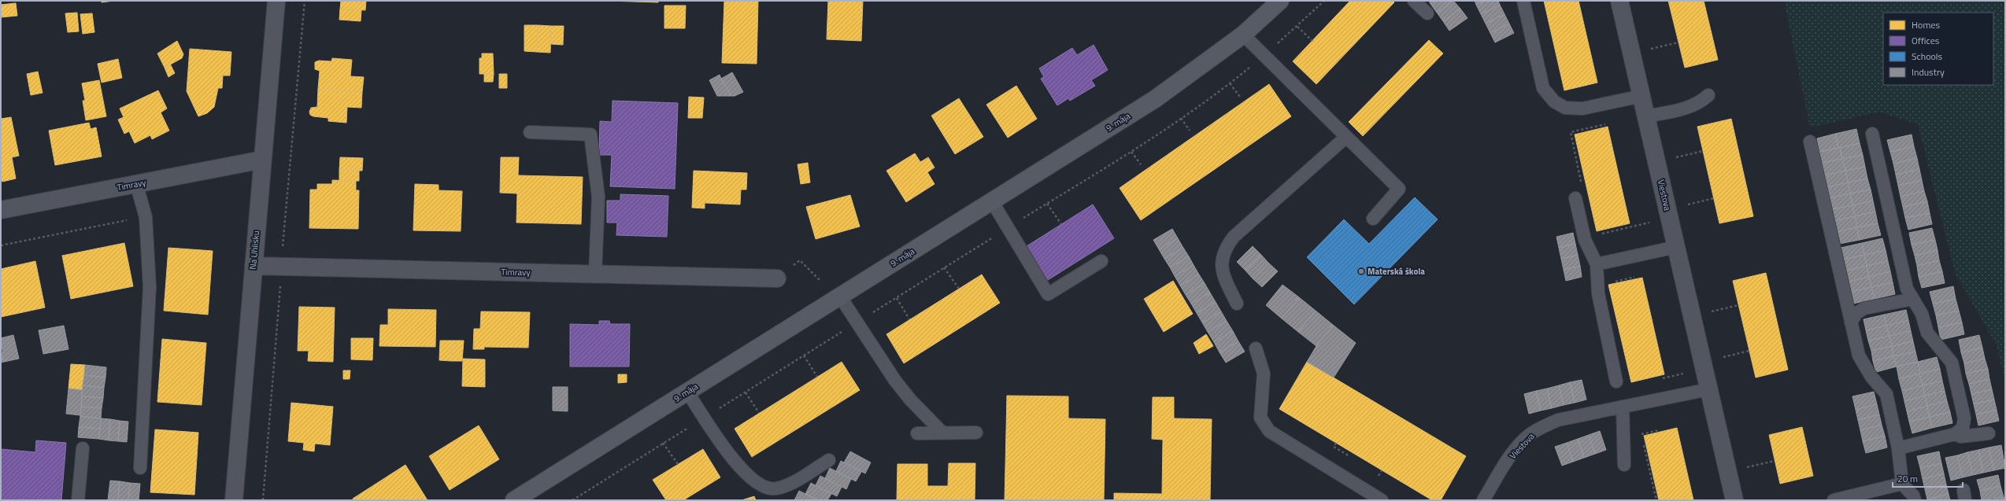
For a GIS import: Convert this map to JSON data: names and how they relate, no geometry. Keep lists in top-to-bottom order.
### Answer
{
  "streets": {
    "main road": ["9. mája"],
    "street": ["Timravy", "Viestova", "Na Uhlisku"]
  },
  "crossings": [
    ["Timravy", "Na Uhlisku"]
  ],
  "places": ["Materská škola"],
  "legend": [
    "Homes",
    "Offices",
    "Schools",
    "Industry"
  ],
  "scale_bar": "20 m"
}
